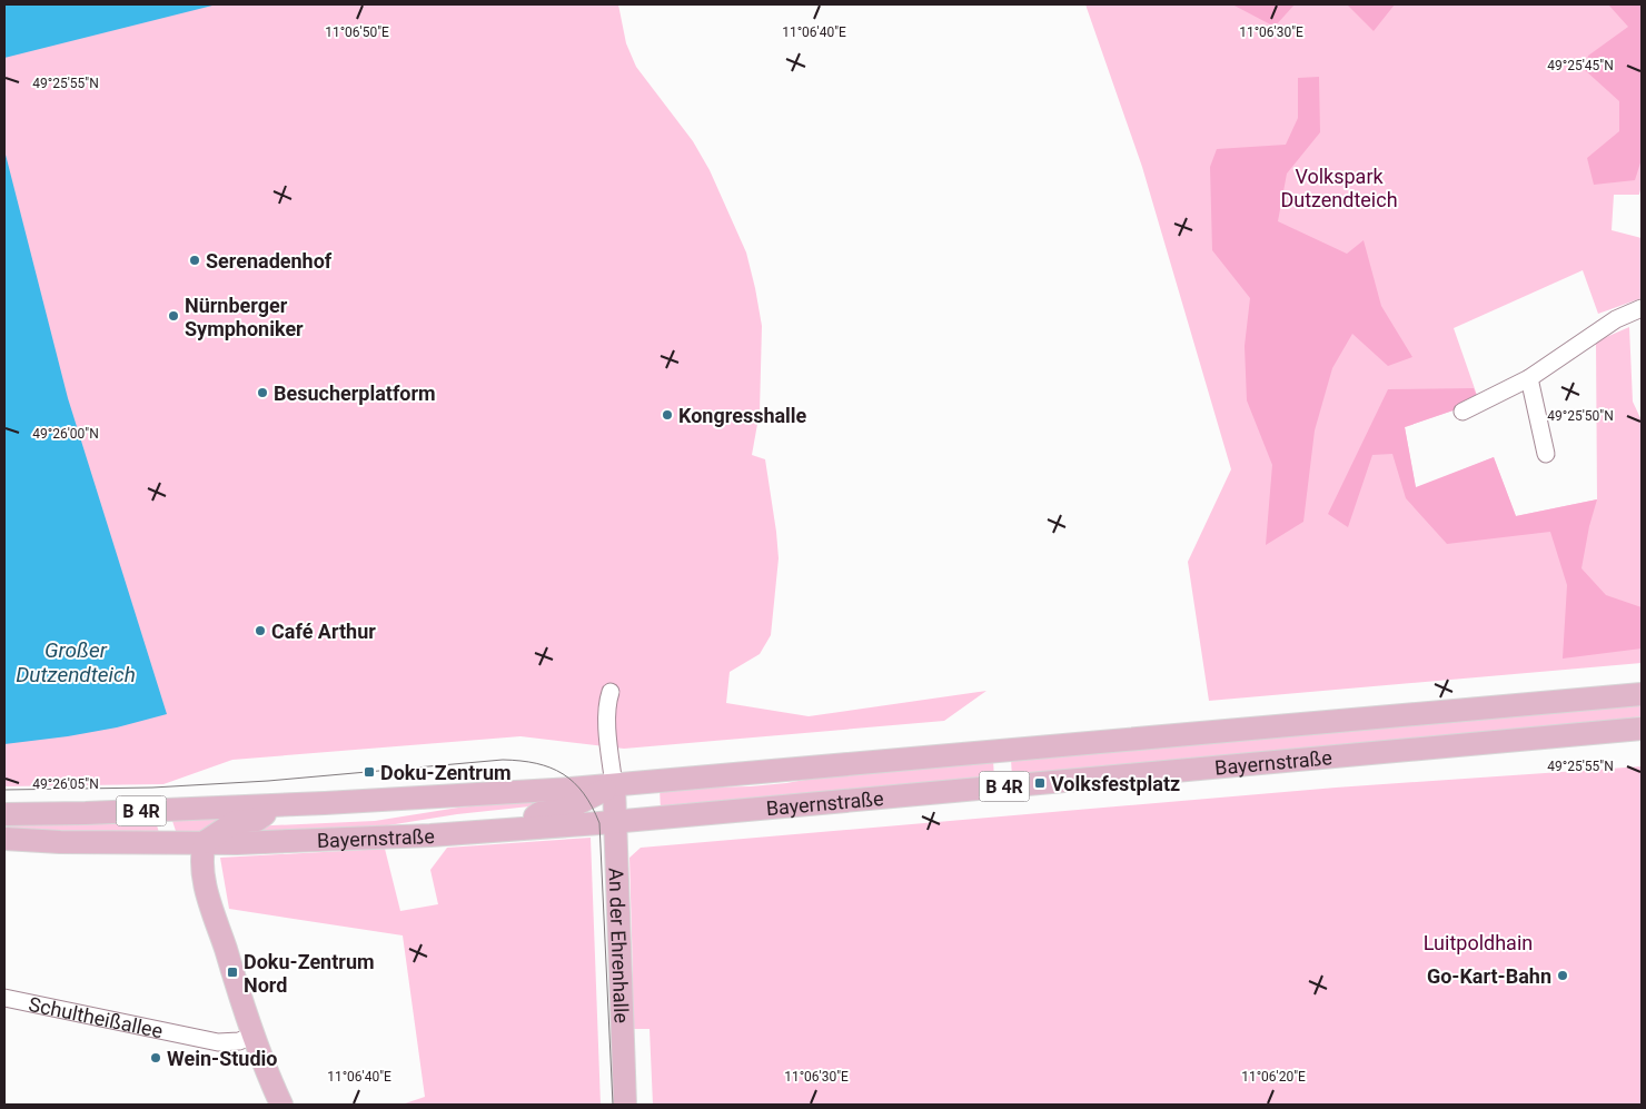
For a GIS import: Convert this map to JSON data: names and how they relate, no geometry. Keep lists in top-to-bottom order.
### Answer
{
  "streets": {
    "main road": ["Bayernstraße", "B 4R", "An der Ehrenhalle"],
    "street": ["Schultheißallee"]
  },
  "crossings": [
    ["Bayernstraße", "B 4R"],
    ["Bayernstraße", "An der Ehrenhalle"],
    ["B 4R", "An der Ehrenhalle"]
  ],
  "water": ["Großer Dutzendteich"],
  "parks": ["Volkspark Dutzendteich", "Luitpoldhain"],
  "places": {
    "other": [
      "Serenadenhof",
      "Nürnberger Symphoniker",
      "Besucherplatform",
      "Kongresshalle",
      "Café Arthur",
      "Go-Kart-Bahn",
      "Wein-Studio"
    ],
    "transit": ["Doku-Zentrum", "Volksfestplatz", "Doku-Zentrum Nord"]
  },
  "coordinates": [
    "11°06'50\"E",
    "11°06'40\"E",
    "11°06'30\"E",
    "49°25'45\"N",
    "49°25'55\"N",
    "49°25'50\"N",
    "49°26'00\"N",
    "49°26'05\"N",
    "11°06'20\"E"
  ]
}
